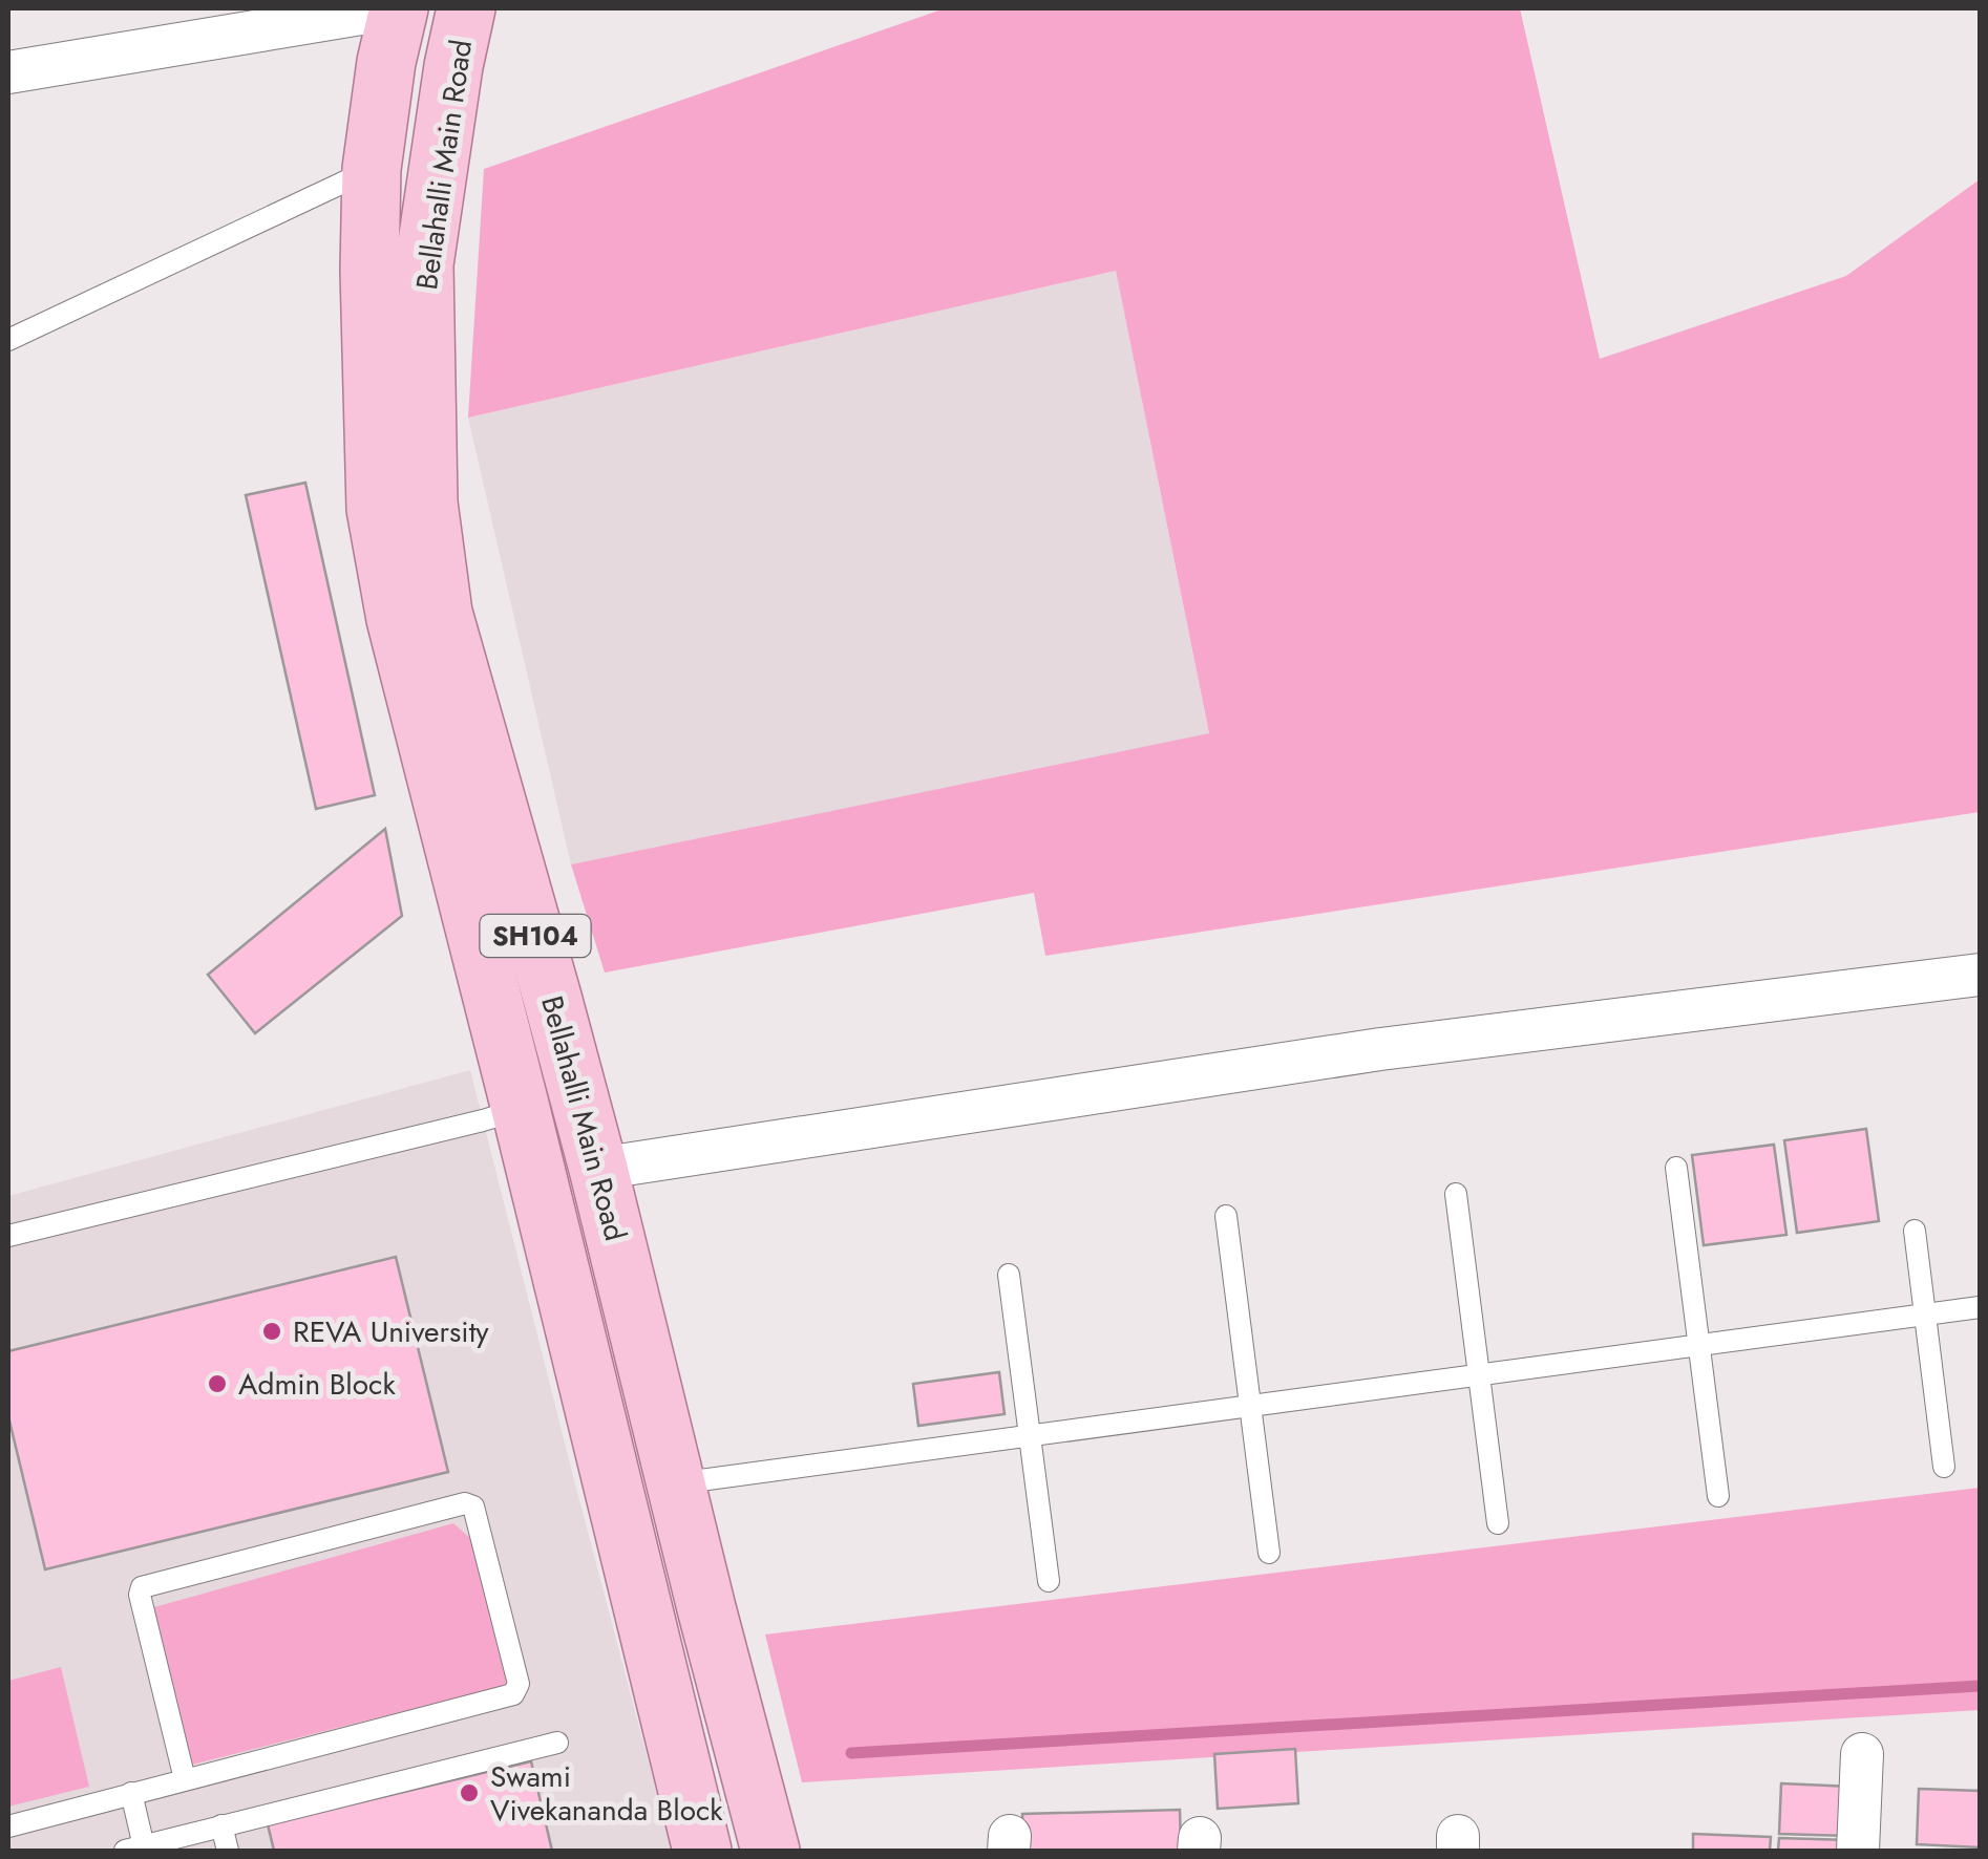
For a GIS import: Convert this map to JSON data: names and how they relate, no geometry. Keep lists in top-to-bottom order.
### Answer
{
  "streets": {
    "main road": ["Bellahalli Main Road", "SH104"]
  },
  "places": ["REVA University", "Admin Block", "Swami Vivekananda Block"]
}
